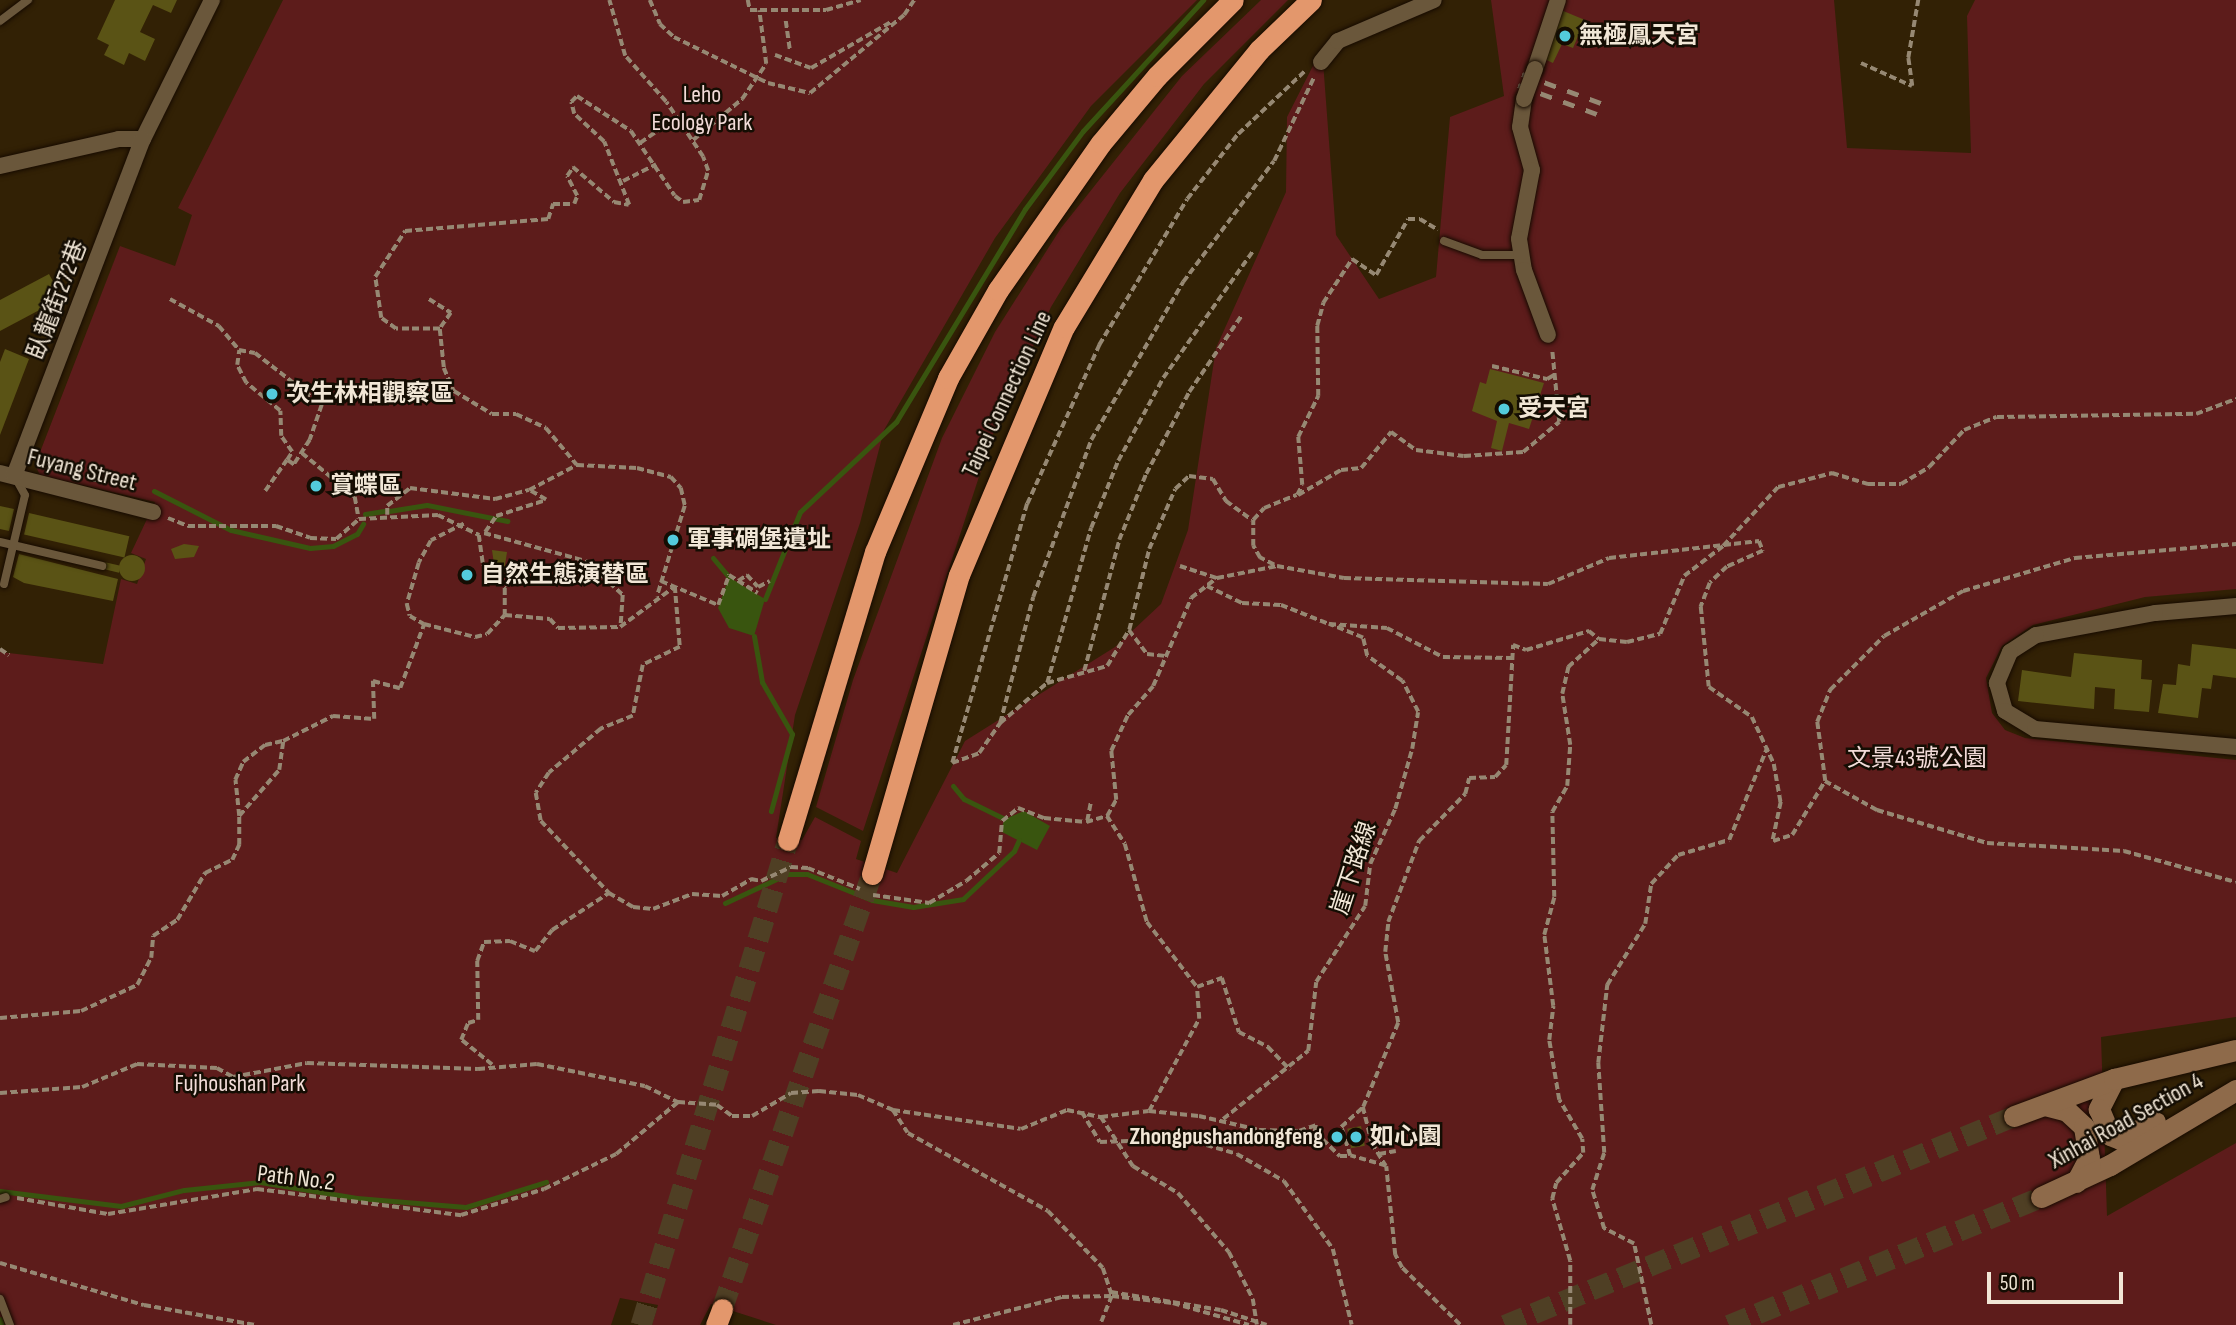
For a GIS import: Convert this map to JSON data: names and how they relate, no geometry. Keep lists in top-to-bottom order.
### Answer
{
  "streets": {
    "highway": ["Taipei Connection Line"],
    "main road": ["Xinhai Road Section 4"],
    "street": ["臥龍街272巷", "Fuyang Street"],
    "path": ["崖下路線", "Path No.2"]
  },
  "crossings": [
    ["臥龍街272巷", "Fuyang Street"]
  ],
  "parks": ["Leho Ecology Park", "文景43號公園", "Fujhoushan Park"],
  "places": [
    "無極鳳天宮",
    "次生林相觀察區",
    "受天宮",
    "賞蝶區",
    "軍事碉堡遺址",
    "自然生態演替區",
    "Zhongpushandongfeng",
    "如心園"
  ],
  "scale_bar": "50 m"
}
